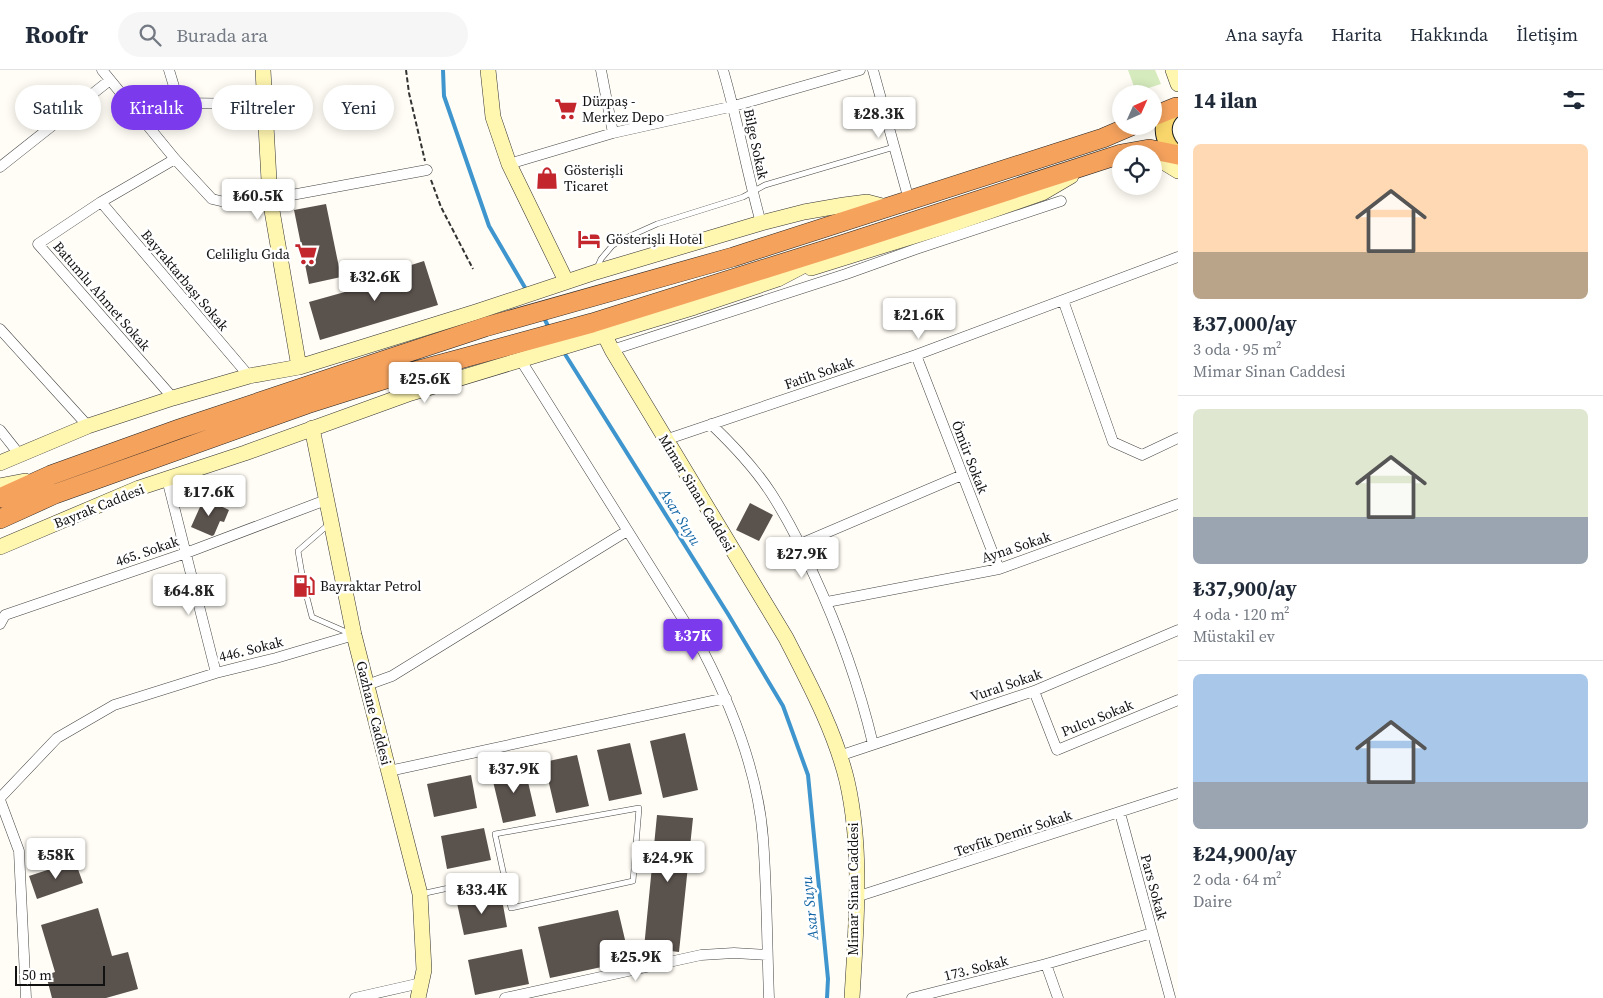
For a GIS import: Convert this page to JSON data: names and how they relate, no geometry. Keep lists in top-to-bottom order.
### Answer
{
  "streets": {
    "main road": ["Mimar Sinan Caddesi", "Bayrak Caddesi", "Gazhane Caddesi"],
    "street": [
      "Bilge Sokak",
      "Bayraktarbaşı Sokak",
      "Batumlu Ahmet Sokak",
      "Fatih Sokak",
      "Ömür Sokak",
      "Ayna Sokak",
      "465. Sokak",
      "446. Sokak",
      "Vural Sokak",
      "Pulcu Sokak",
      "Tevfik Demir Sokak",
      "Pars Sokak",
      "173. Sokak"
    ]
  },
  "crossings": [
    ["Bayraktarbaşı Sokak", "Batumlu Ahmet Sokak"],
    ["Fatih Sokak", "Ömür Sokak"],
    ["Fatih Sokak", "Mimar Sinan Caddesi"],
    ["Ömür Sokak", "Ayna Sokak"],
    ["Mimar Sinan Caddesi", "Bayrak Caddesi"],
    ["Mimar Sinan Caddesi", "Vural Sokak"],
    ["Mimar Sinan Caddesi", "Tevfik Demir Sokak"],
    ["Bayrak Caddesi", "446. Sokak"],
    ["Bayrak Caddesi", "Gazhane Caddesi"],
    ["465. Sokak", "446. Sokak"],
    ["465. Sokak", "Gazhane Caddesi"],
    ["446. Sokak", "Gazhane Caddesi"],
    ["Vural Sokak", "Pulcu Sokak"],
    ["Tevfik Demir Sokak", "Pars Sokak"],
    ["Pars Sokak", "173. Sokak"]
  ],
  "water": ["Asar Suyu"],
  "places": {
    "supermarket": ["Düzpaş - Merkez Depo", "Celiliglu Gıda"],
    "shop": ["Gösterişli Ticaret"],
    "hotel": ["Gösterişli Hotel"],
    "fuel station": ["Bayraktar Petrol"]
  },
  "scale_bar": "50 m",
  "north": "top right",
  "page": {
    "header": "Roofr",
    "search": "Burada ara",
    "nav": [
      "Ana sayfa",
      "Harita",
      "Hakkında",
      "İletişim"
    ],
    "heading": "14 ilan",
    "chip": [
      "Satılık",
      "Kiralık",
      "Filtreler",
      "Yeni"
    ],
    "price": [
      "₺28.3K",
      "₺60.5K",
      "₺32.6K",
      "₺21.6K",
      "₺25.6K",
      "₺17.6K",
      "₺27.9K",
      "₺64.8K",
      "₺37K",
      "₺37.9K",
      "₺58K",
      "₺24.9K",
      "₺33.4K",
      "₺25.9K"
    ],
    "list": [
      {
        "name": "₺37,000/ay",
        "note": "3 oda · 95 m² · Mimar Sinan Caddesi"
      },
      {
        "name": "₺37,900/ay",
        "note": "4 oda · 120 m² · Müstakil ev"
      },
      {
        "name": "₺24,900/ay",
        "note": "2 oda · 64 m² · Daire"
      }
    ],
    "scale": "50 m"
  }
}
